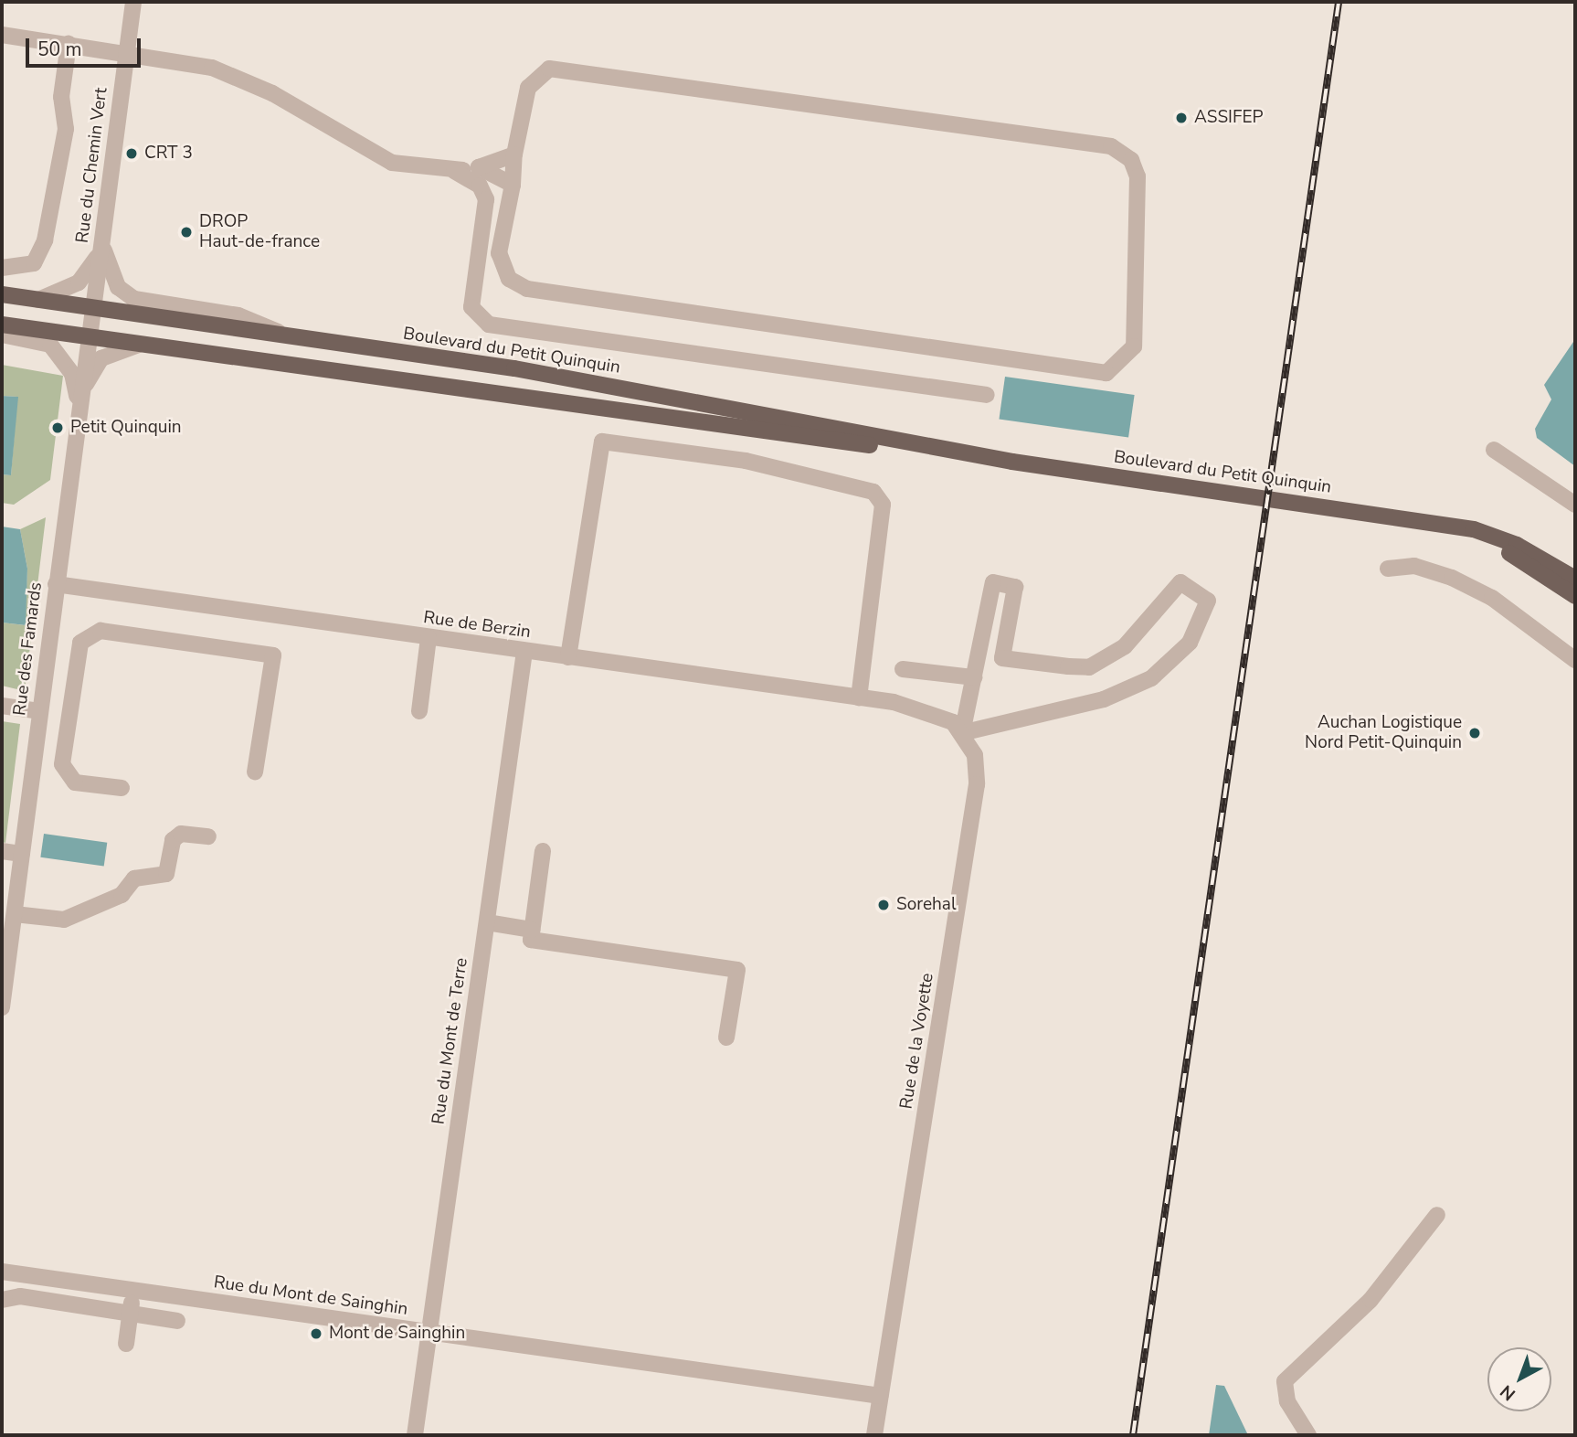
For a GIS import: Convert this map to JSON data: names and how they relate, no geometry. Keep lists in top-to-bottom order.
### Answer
{
  "streets": {
    "main road": ["Boulevard du Petit Quinquin"],
    "street": [
      "Rue du Chemin Vert",
      "Rue de Berzin",
      "Rue des Famards",
      "Rue du Mont de Terre",
      "Rue de la Voyette",
      "Rue du Mont de Sainghin"
    ]
  },
  "crossings": [
    ["Rue du Chemin Vert", "Boulevard du Petit Quinquin"],
    ["Rue du Chemin Vert", "Rue des Famards"],
    ["Boulevard du Petit Quinquin", "Rue des Famards"],
    ["Rue de Berzin", "Rue des Famards"],
    ["Rue de Berzin", "Rue du Mont de Terre"],
    ["Rue de Berzin", "Rue de la Voyette"],
    ["Rue du Mont de Terre", "Rue du Mont de Sainghin"],
    ["Rue de la Voyette", "Rue du Mont de Sainghin"]
  ],
  "places": [
    "ASSIFEP",
    "CRT 3",
    "DROP Haut-de-france",
    "Petit Quinquin",
    "Auchan Logistique Nord Petit-Quinquin",
    "Sorehal",
    "Mont de Sainghin"
  ],
  "scale_bar": "50 m",
  "north": "bottom left"
}
